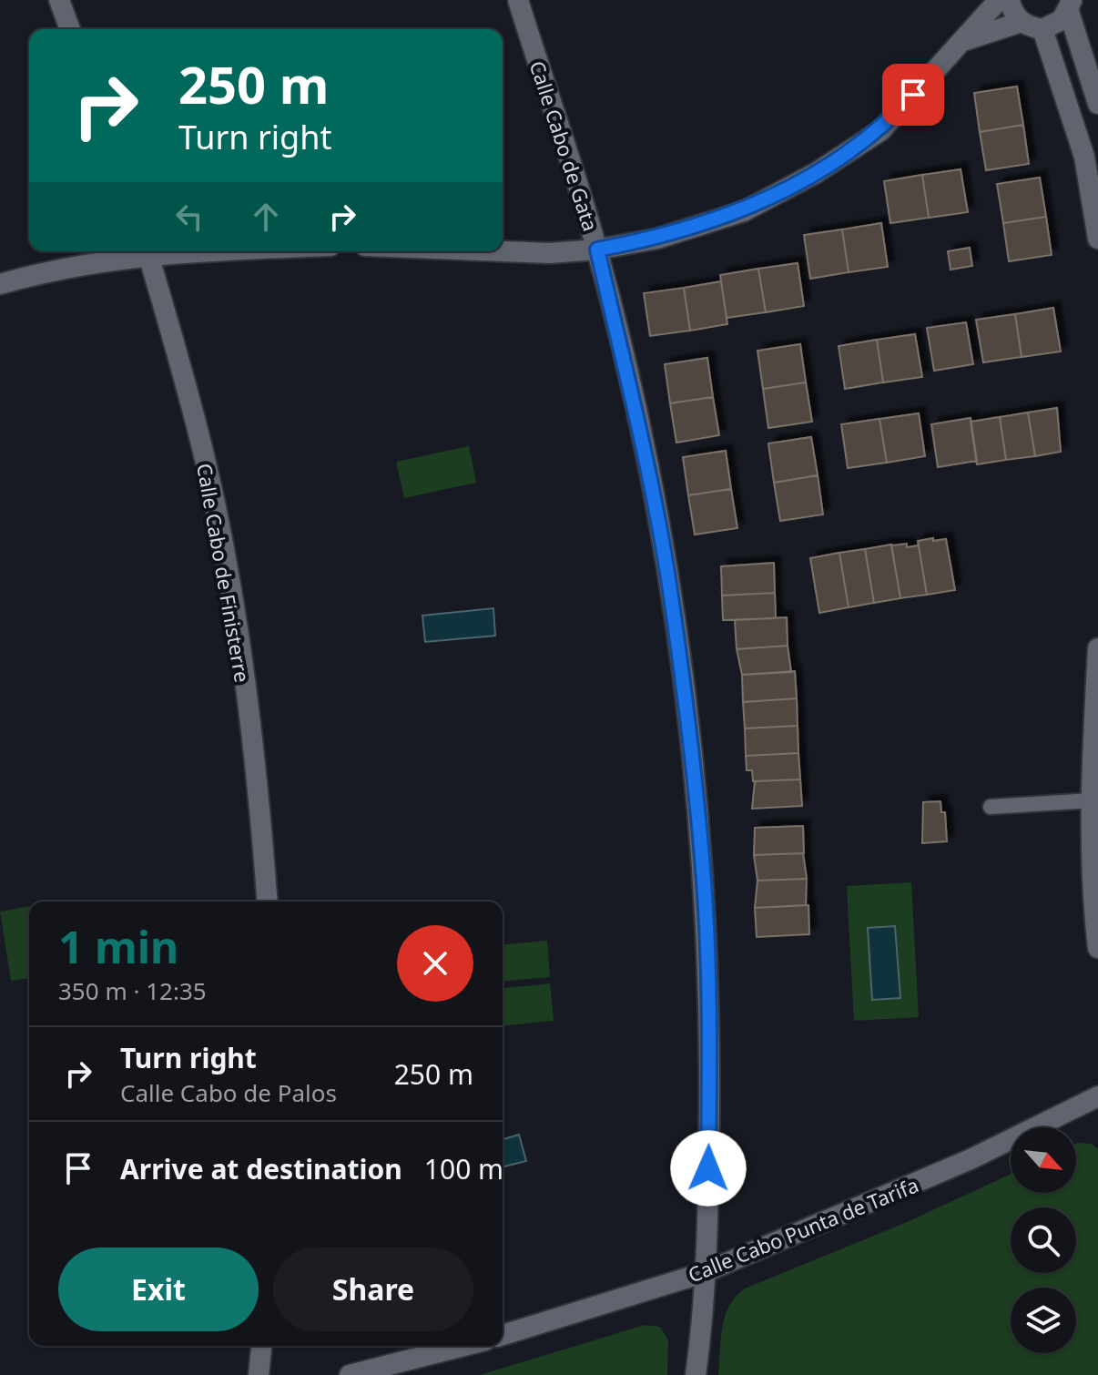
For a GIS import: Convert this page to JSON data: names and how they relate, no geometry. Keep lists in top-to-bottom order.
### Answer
{
  "streets": {
    "street": ["Calle Cabo de Gata", "Calle Cabo de Finisterre", "Calle Cabo Punta de Tarifa"]
  },
  "crossings": [
    ["Calle Cabo de Gata", "Calle Cabo Punta de Tarifa"]
  ],
  "north": "bottom right",
  "page": {
    "turn": ["250 m", "Turn right"],
    "heading": ["1 min", "350 m · 12:35"],
    "list": [
      {
        "name": "Turn right",
        "note": "Calle Cabo de Palos",
        "value": "250 m"
      },
      {
        "name": "Arrive at destination",
        "value": "100 m"
      }
    ],
    "buttons": ["Exit", "Share"]
  }
}
